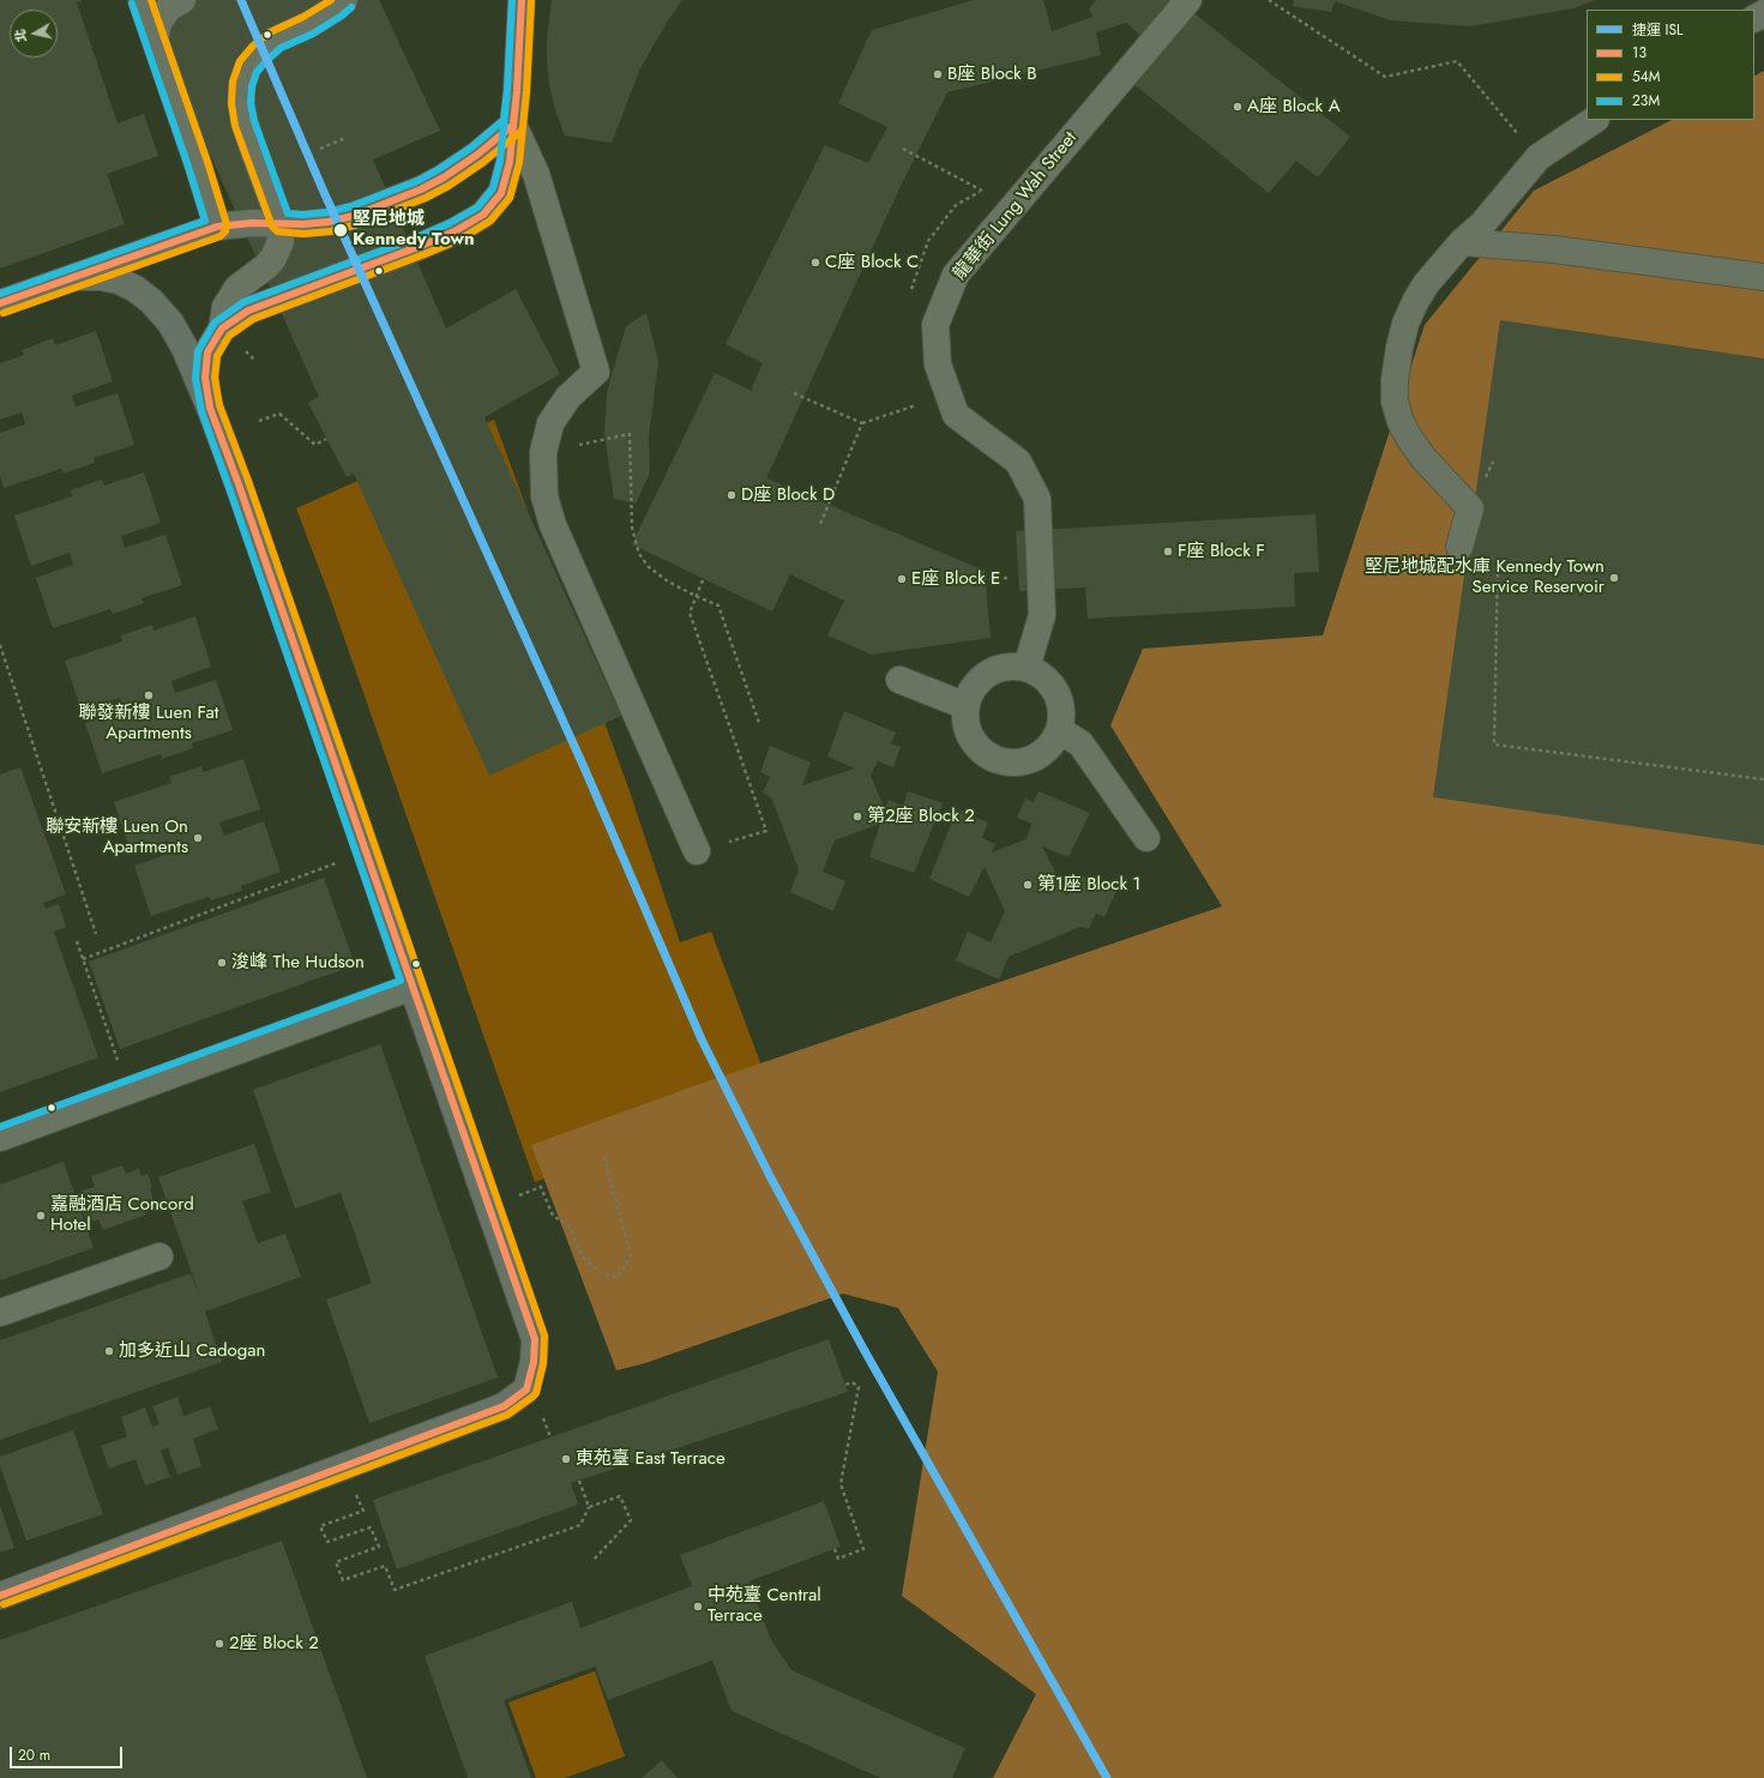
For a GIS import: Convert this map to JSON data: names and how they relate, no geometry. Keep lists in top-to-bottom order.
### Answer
{
  "streets": {
    "street": ["龍華街 Lung Wah Street"]
  },
  "places": [
    "B座 Block B",
    "A座 Block A",
    "堅尼地城 Kennedy Town",
    "C座 Block C",
    "D座 Block D",
    "F座 Block F",
    "堅尼地城配水庫 Kennedy Town Service Reservoir",
    "E座 Block E",
    "聯發新樓 Luen Fat Apartments",
    "第2座 Block 2",
    "聯安新樓 Luen On Apartments",
    "第1座 Block 1",
    "浚峰 The Hudson",
    "嘉融酒店 Concord Hotel",
    "加多近山 Cadogan",
    "東苑臺 East Terrace",
    "中苑臺 Central Terrace",
    "2座 Block 2"
  ],
  "lines": [
    "metro line ISL",
    "transit line 13",
    "transit line 54M",
    "transit line 23M"
  ],
  "legend": [
    "捷運 ISL",
    "13",
    "54M",
    "23M"
  ],
  "scale_bar": "20 m",
  "north": "left"
}
